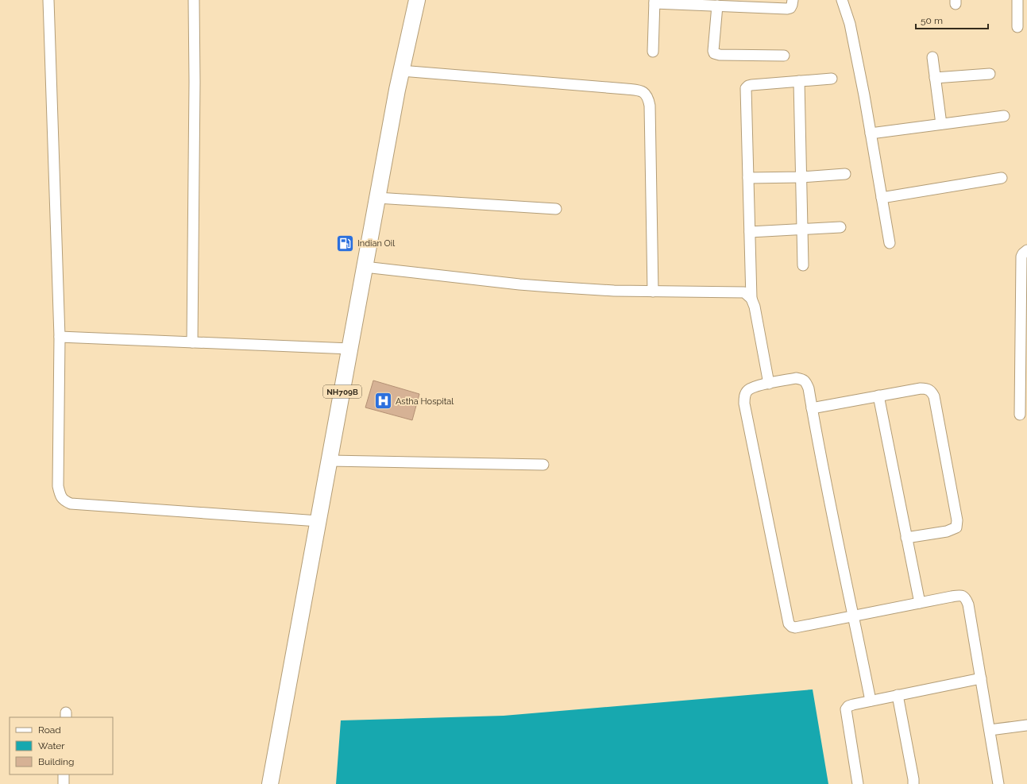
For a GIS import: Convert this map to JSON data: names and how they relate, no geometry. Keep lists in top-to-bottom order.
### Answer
{
  "streets": {
    "highway": ["NH709B"]
  },
  "places": {
    "fuel station": ["Indian Oil"],
    "hospital": ["Astha Hospital"]
  },
  "legend": ["Road", "Water", "Building"],
  "scale_bar": "50 m"
}
